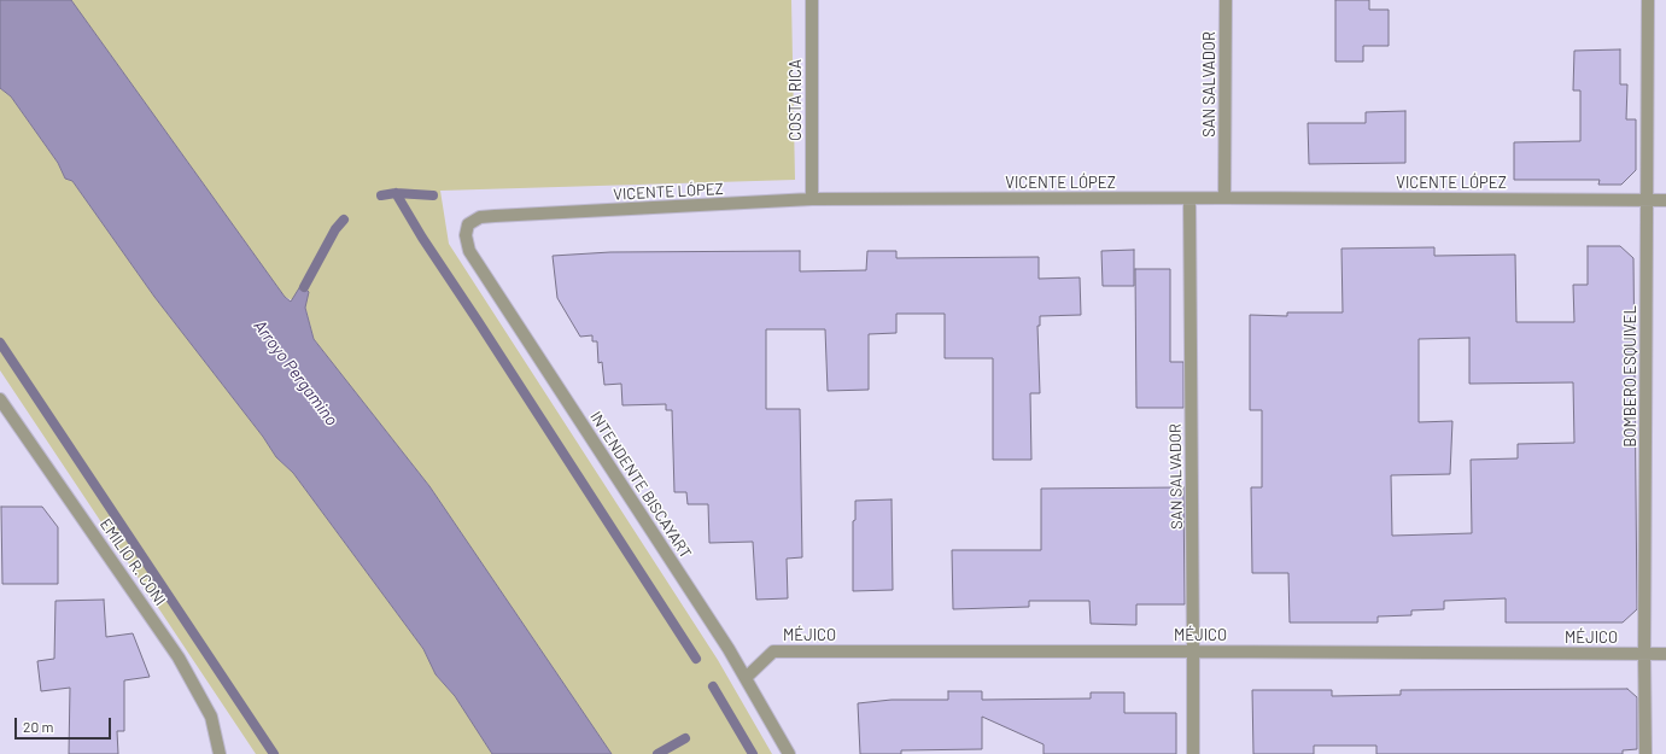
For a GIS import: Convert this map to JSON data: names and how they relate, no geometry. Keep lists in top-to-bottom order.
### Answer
{
  "streets": {
    "street": [
      "SAN SALVADOR",
      "COSTA RICA",
      "VICENTE LÓPEZ",
      "BOMBERO ESQUIVEL",
      "INTENDENTE BISCAYART",
      "EMILIO R. CONI",
      "MÉJICO"
    ]
  },
  "crossings": [
    ["SAN SALVADOR", "VICENTE LÓPEZ"],
    ["SAN SALVADOR", "MÉJICO"],
    ["COSTA RICA", "VICENTE LÓPEZ"],
    ["VICENTE LÓPEZ", "BOMBERO ESQUIVEL"],
    ["VICENTE LÓPEZ", "INTENDENTE BISCAYART"],
    ["BOMBERO ESQUIVEL", "MÉJICO"],
    ["INTENDENTE BISCAYART", "MÉJICO"]
  ],
  "water": ["Arroyo Pergamino"],
  "scale_bar": "20 m"
}
